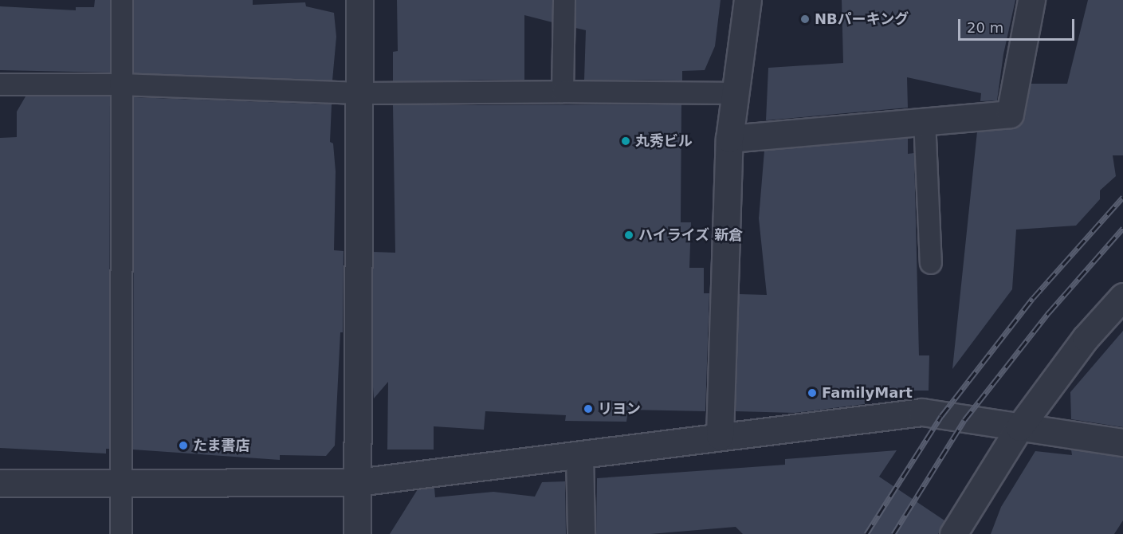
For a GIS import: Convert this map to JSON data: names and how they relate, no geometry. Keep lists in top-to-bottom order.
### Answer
{
  "places": [
    "NBパーキング",
    "丸秀ビル",
    "ハイライズ 新倉",
    "FamilyMart",
    "リヨン",
    "たま書店"
  ],
  "scale_bar": "20 m"
}
